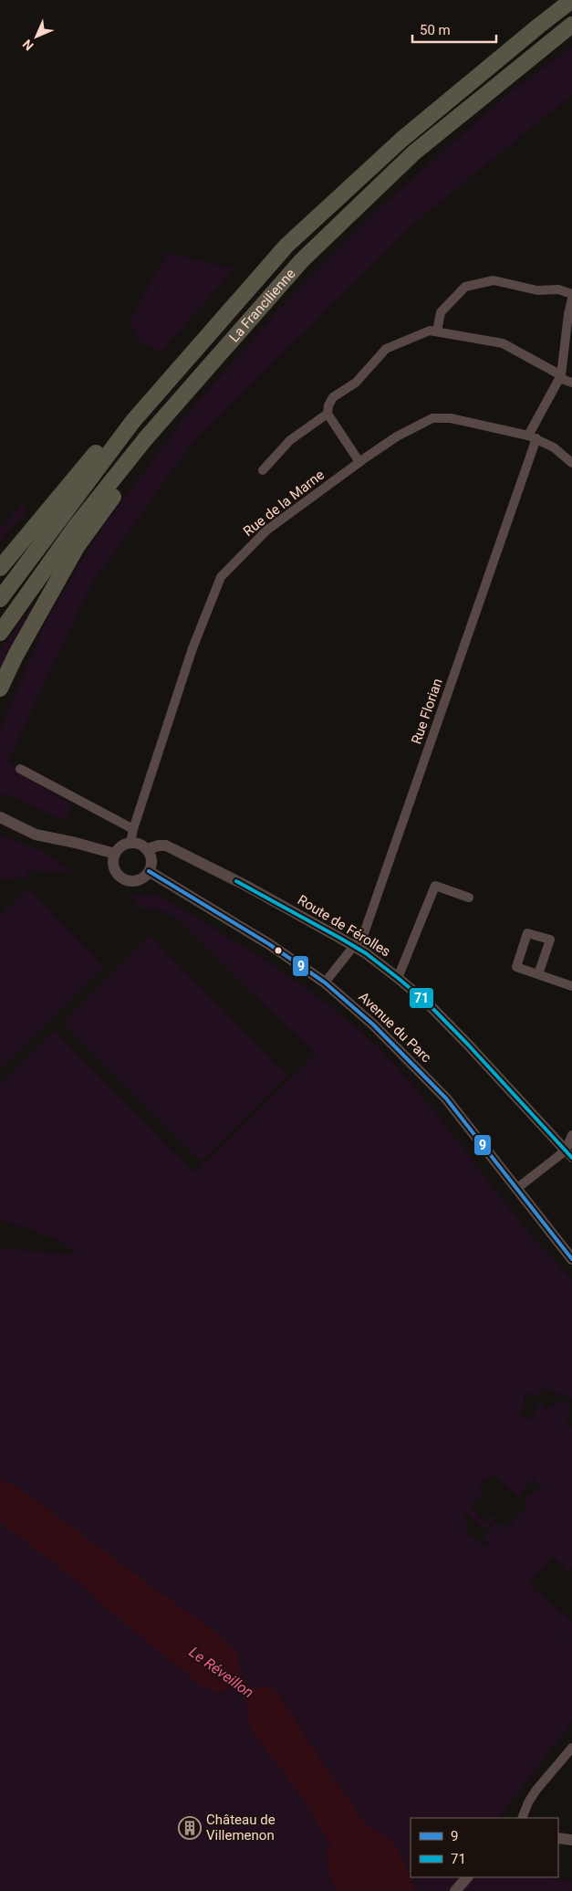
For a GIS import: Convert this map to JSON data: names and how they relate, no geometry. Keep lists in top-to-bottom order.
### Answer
{
  "streets": {
    "highway": ["La Francilienne"],
    "street": [
      "Rue de la Marne",
      "Rue Florian",
      "Route de Férolles",
      "Avenue du Parc"
    ]
  },
  "crossings": [
    ["Rue de la Marne", "Rue Florian"],
    ["Rue de la Marne", "Route de Férolles"],
    ["Rue de la Marne", "Avenue du Parc"],
    ["Rue Florian", "Route de Férolles"],
    ["Rue Florian", "Avenue du Parc"],
    ["Route de Férolles", "Avenue du Parc"]
  ],
  "water": ["Le Réveillon"],
  "places": {
    "building": ["Château de Villemenon"]
  },
  "lines": ["transit line 9", "transit line 71"],
  "legend": ["9", "71"],
  "scale_bar": "50 m",
  "north": "bottom left"
}
